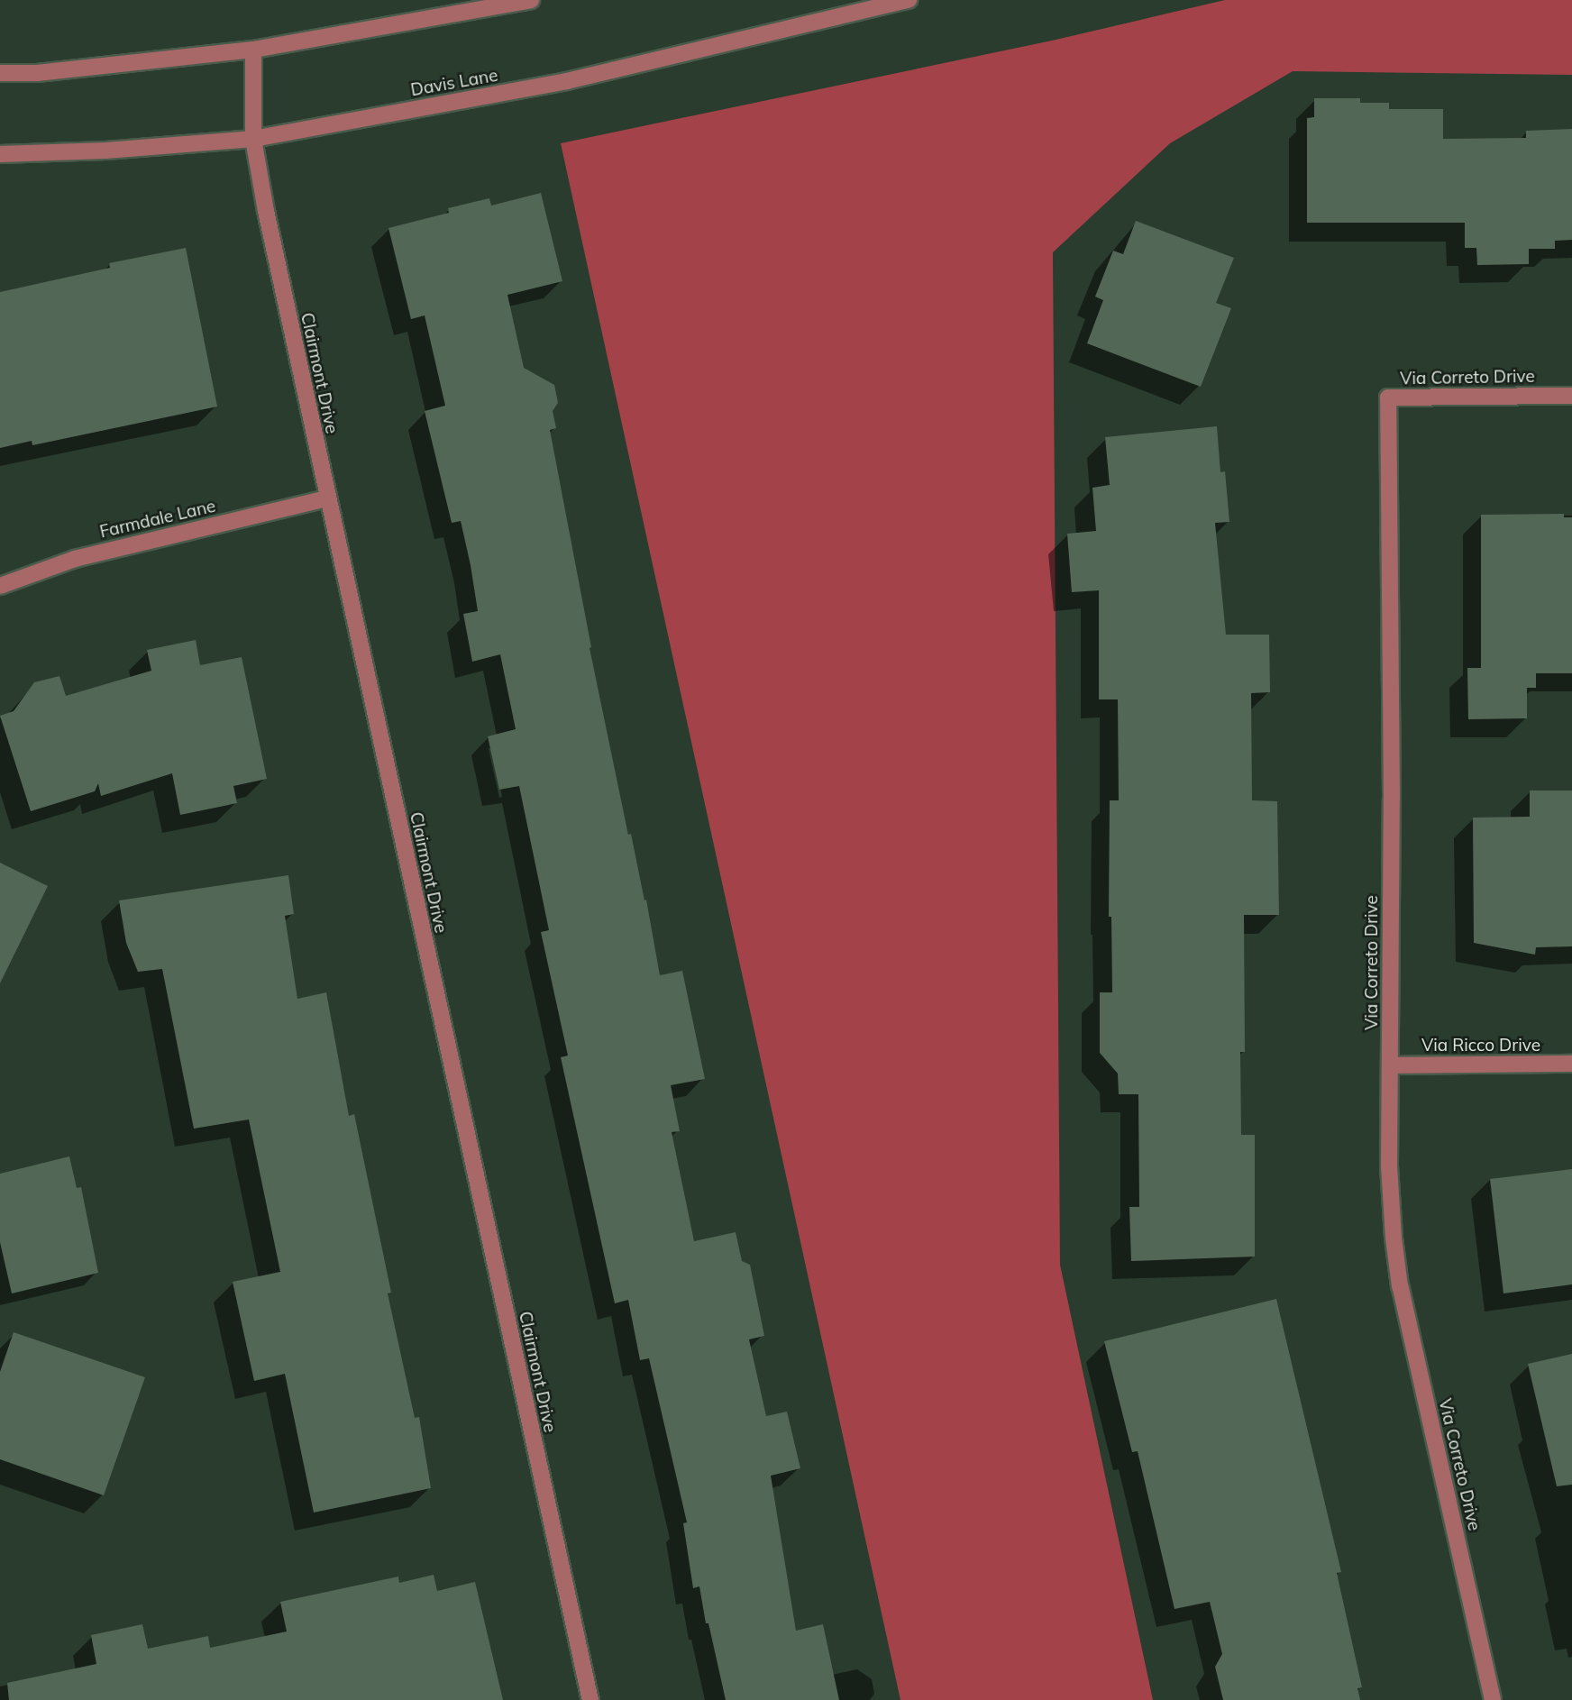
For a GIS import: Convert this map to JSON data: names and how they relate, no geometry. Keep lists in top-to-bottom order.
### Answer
{
  "streets": {
    "street": [
      "Davis Lane",
      "Clairmont Drive",
      "Via Correto Drive",
      "Farmdale Lane",
      "Via Ricco Drive"
    ]
  },
  "crossings": [
    ["Davis Lane", "Clairmont Drive"],
    ["Clairmont Drive", "Farmdale Lane"],
    ["Via Correto Drive", "Via Ricco Drive"]
  ]
}
